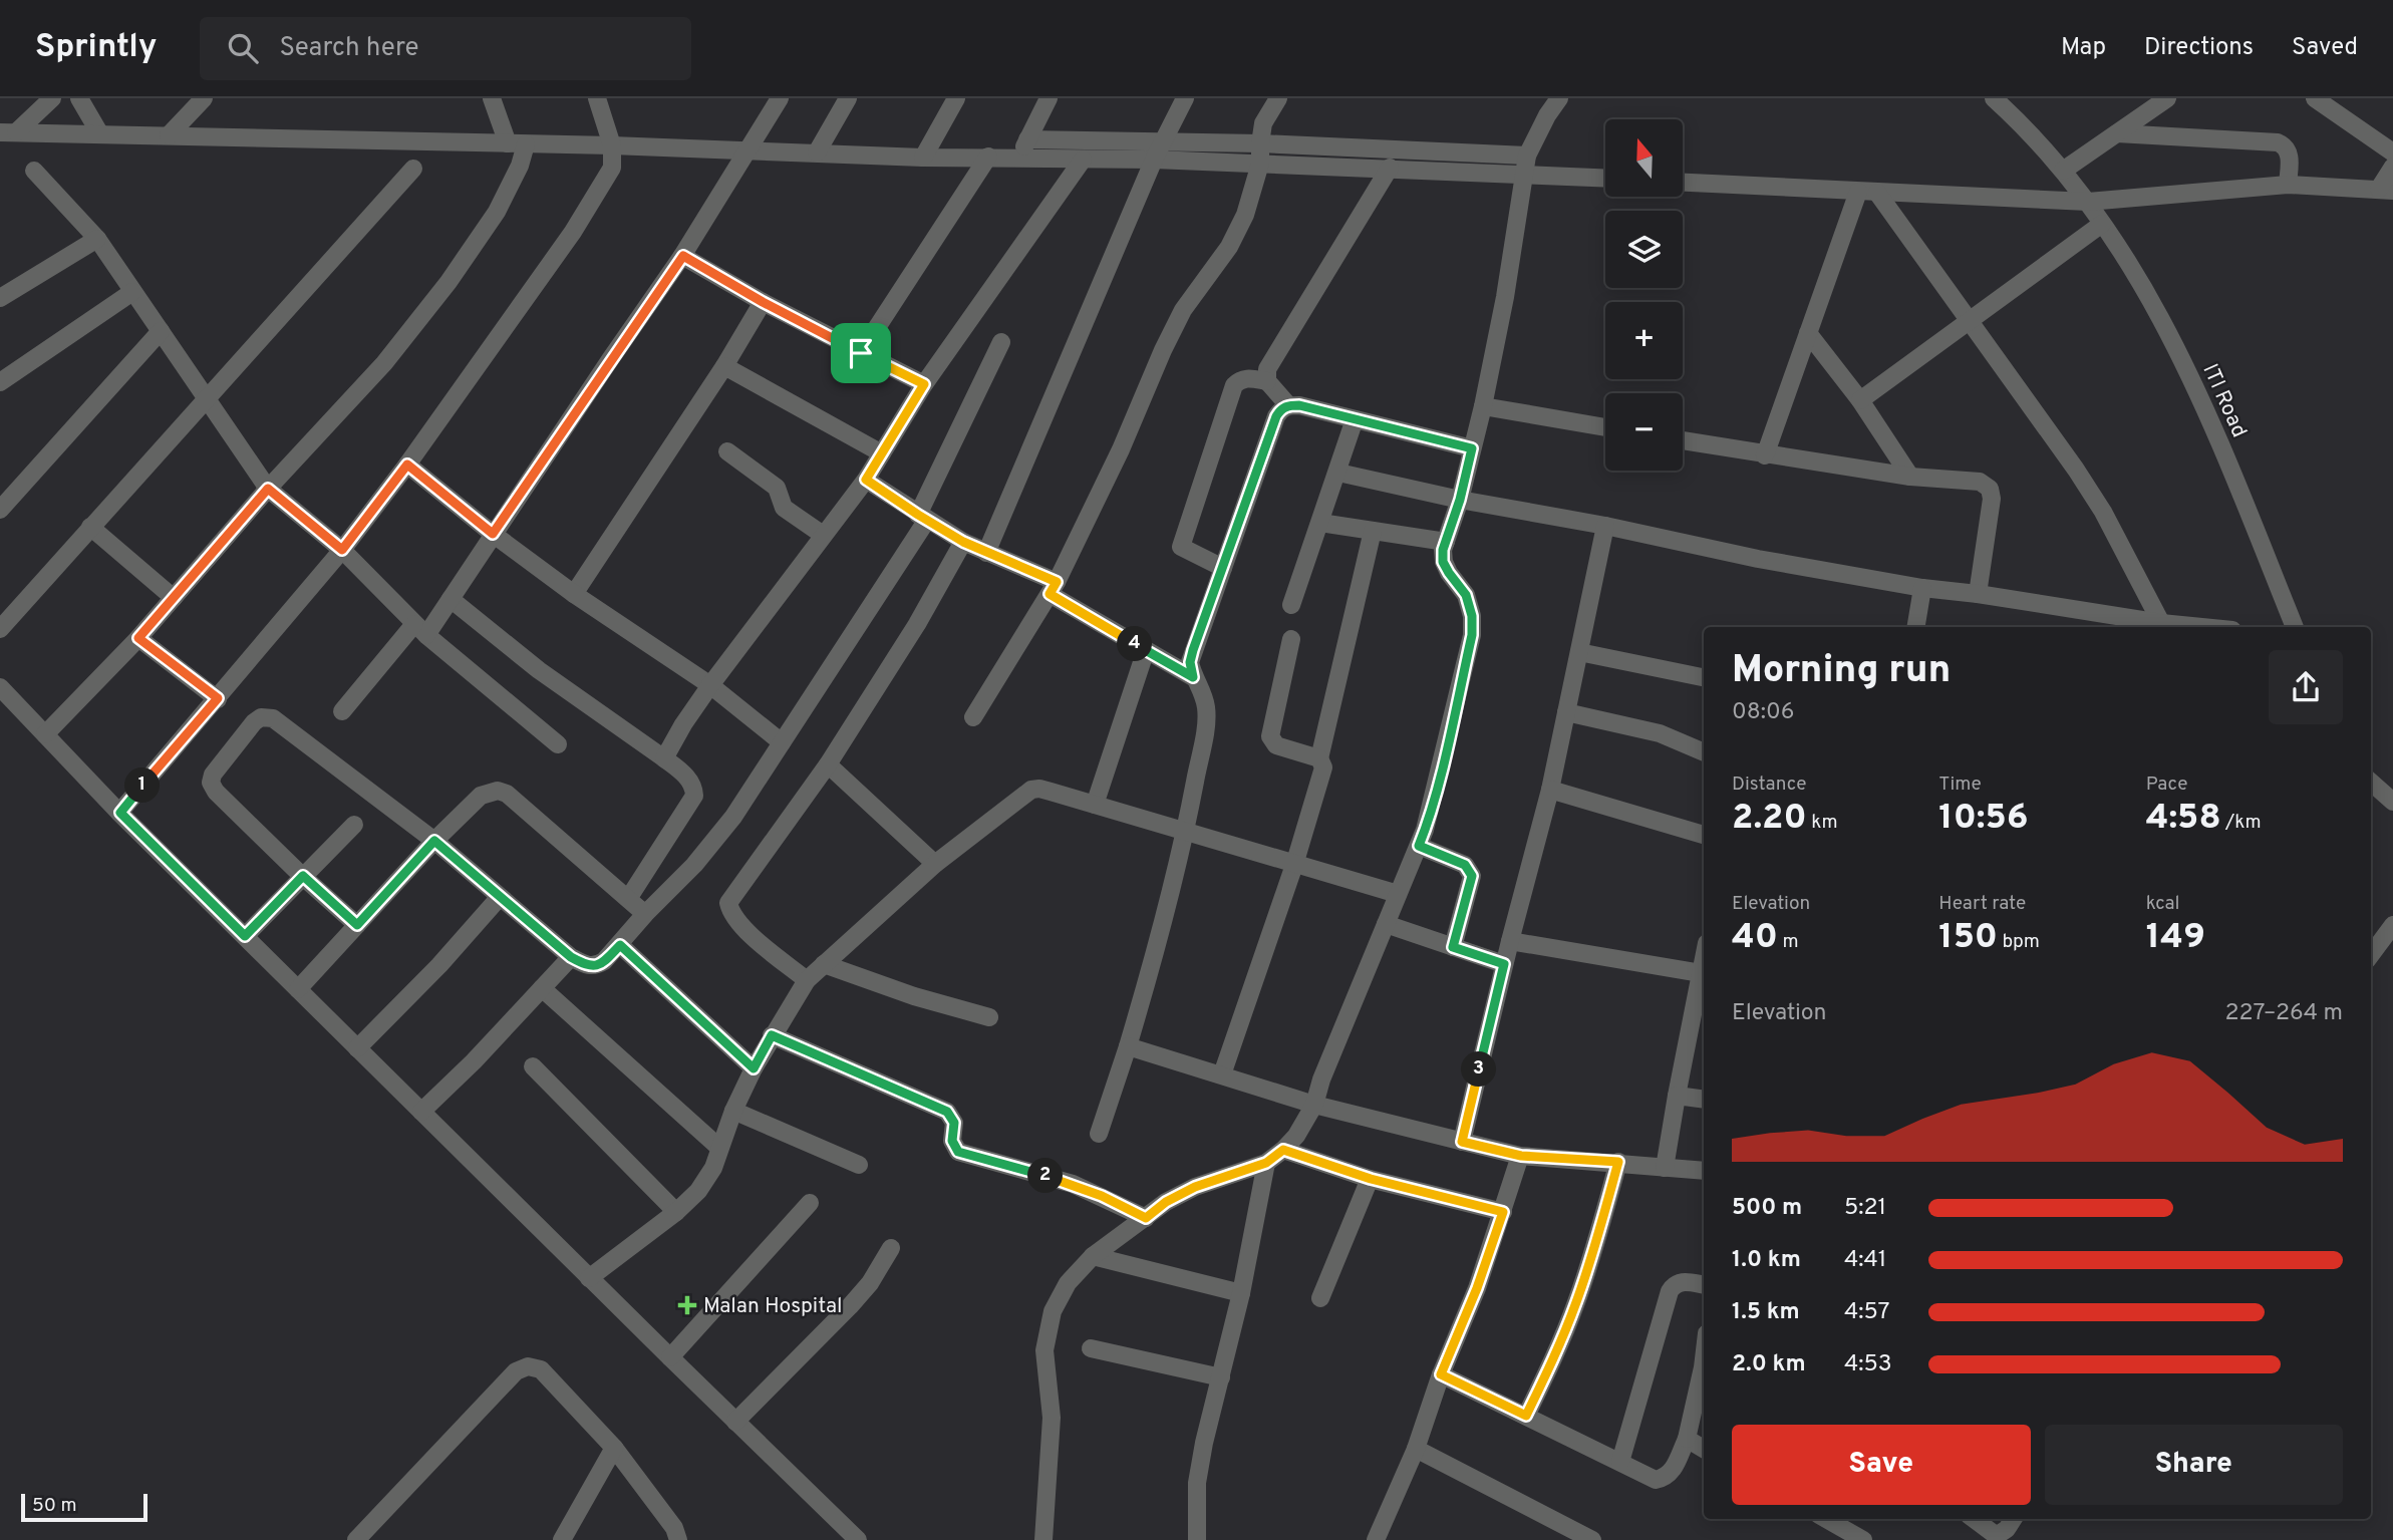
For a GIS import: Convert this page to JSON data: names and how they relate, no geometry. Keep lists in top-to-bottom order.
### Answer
{
  "streets": {
    "street": ["ITI Road"]
  },
  "places": {
    "health": ["Malan Hospital"]
  },
  "scale_bar": "50 m",
  "north": "top",
  "page": {
    "header": "Sprintly",
    "search": "Search here",
    "nav": ["Map", "Directions", "Saved"],
    "map_buttons": ["+", "−"],
    "pins": [
      "4",
      "1",
      "3",
      "2"
    ],
    "heading": ["Morning run", "08:06"],
    "stats": [
      ["Distance", "2.20 km"],
      ["Time", "10:56"],
      ["Pace", "4:58 /km"],
      ["Elevation", "40 m"],
      ["Heart rate", "150 bpm"],
      ["kcal", "149"]
    ],
    "chart": ["Elevation", "227–264 m"],
    "list": [
      {
        "name": "500 m",
        "note": "5:21"
      },
      {
        "name": "1.0 km",
        "note": "4:41"
      },
      {
        "name": "1.5 km",
        "note": "4:57"
      },
      {
        "name": "2.0 km",
        "note": "4:53"
      }
    ],
    "buttons": ["Save", "Share"],
    "scale": "50 m"
  }
}
